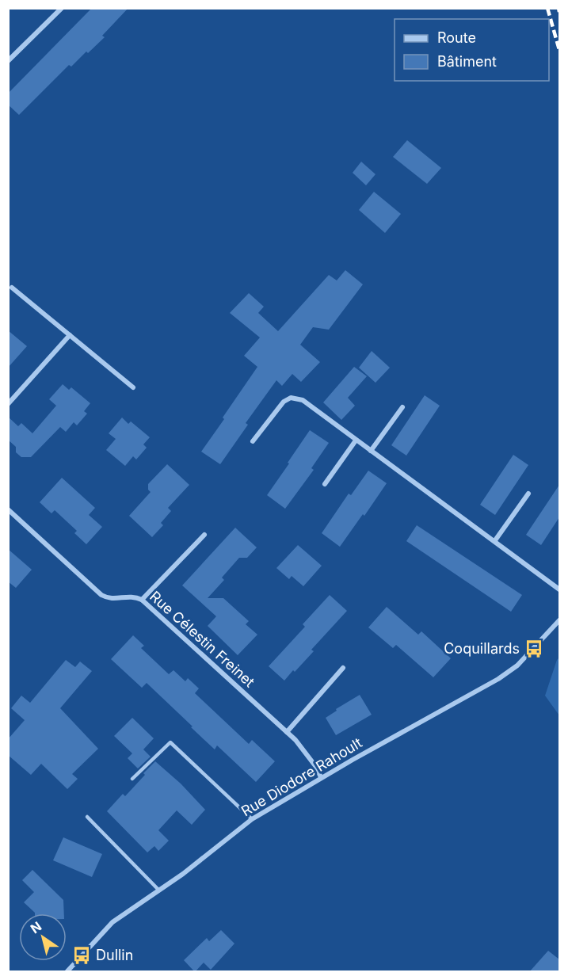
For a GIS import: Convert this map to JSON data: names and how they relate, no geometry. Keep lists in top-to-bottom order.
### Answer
{
  "streets": {
    "street": ["Rue Célestin Freinet", "Rue Diodore Rahoult"]
  },
  "crossings": [
    ["Rue Célestin Freinet", "Rue Diodore Rahoult"]
  ],
  "places": {
    "bus stop": ["Coquillards", "Dullin"]
  },
  "legend": ["Route", "Bâtiment"],
  "north": "top left"
}
